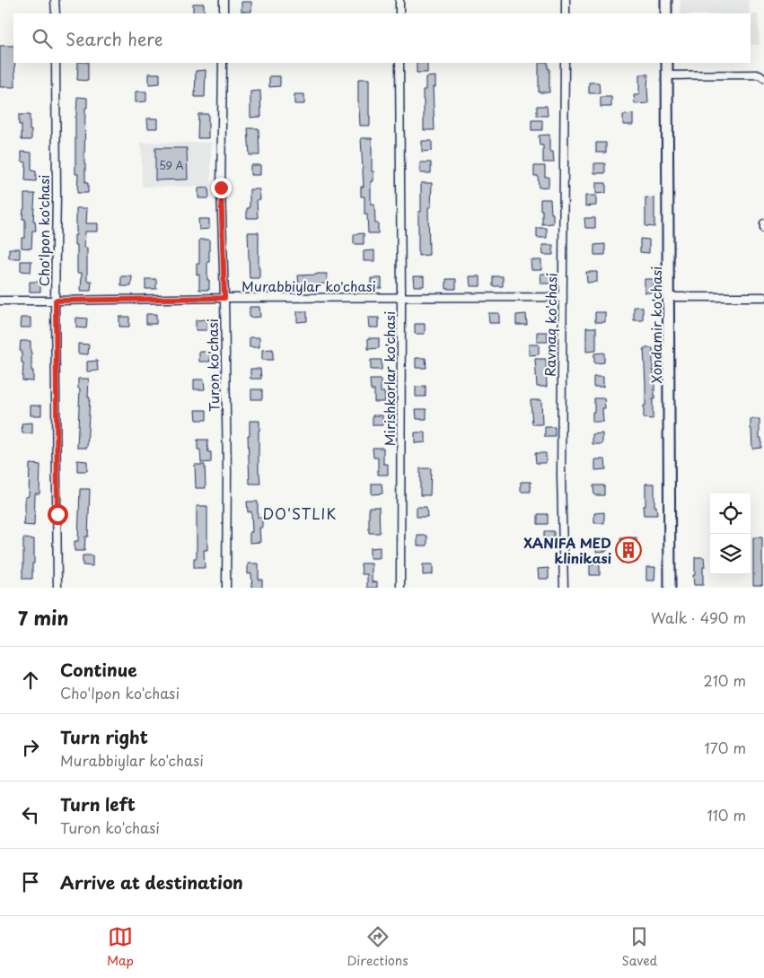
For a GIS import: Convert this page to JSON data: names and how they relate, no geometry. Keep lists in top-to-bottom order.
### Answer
{
  "streets": {
    "main road": ["Xondamir ko'chasi"],
    "street": [
      "Cho'lpon ko'chasi",
      "Murabbiylar ko'chasi",
      "Ravnaq ko'chasi",
      "Turon ko'chasi",
      "Mirishkorlar ko'chasi"
    ]
  },
  "crossings": [
    ["Cho'lpon ko'chasi", "Murabbiylar ko'chasi"],
    ["Murabbiylar ko'chasi", "Ravnaq ko'chasi"],
    ["Murabbiylar ko'chasi", "Turon ko'chasi"],
    ["Murabbiylar ko'chasi", "Mirishkorlar ko'chasi"]
  ],
  "districts": ["DO'STLIK"],
  "places": {
    "building": ["XANIFA MED klinikasi"]
  },
  "house_numbers": ["59 А"],
  "page": {
    "search": "Search here",
    "heading": ["7 min", "Walk · 490 m"],
    "list": [
      ["Continue", "Cho'lpon ko'chasi", "210 m"],
      ["Turn right", "Murabbiylar ko'chasi", "170 m"],
      ["Turn left", "Turon ko'chasi", "110 m"],
      "Arrive at destination"
    ],
    "nav": ["Map", "Directions", "Saved"]
  }
}
